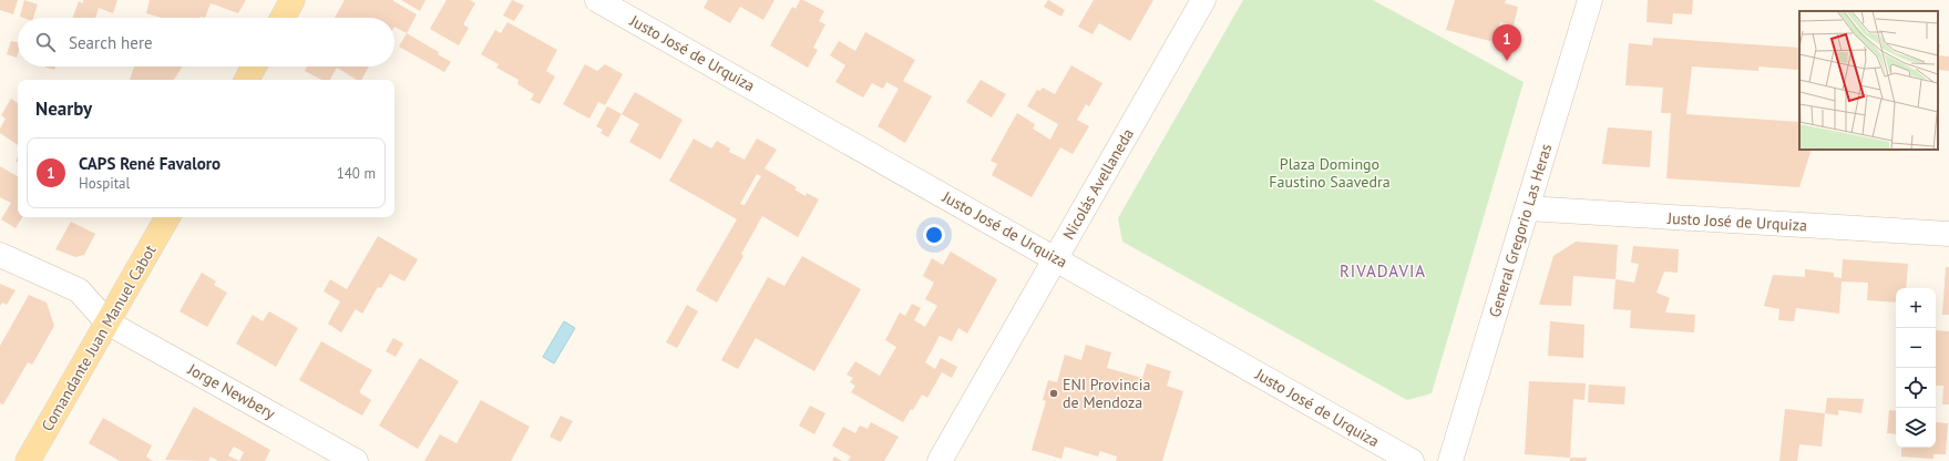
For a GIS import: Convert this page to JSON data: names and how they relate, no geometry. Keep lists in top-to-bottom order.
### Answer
{
  "streets": {
    "main road": ["Comandante Juan Manuel Cabot"],
    "street": [
      "Justo José de Urquiza",
      "Nicolás Avellaneda",
      "General Gregorio Las Heras",
      "Jorge Newbery"
    ]
  },
  "crossings": [
    ["Justo José de Urquiza", "Nicolás Avellaneda"],
    ["Justo José de Urquiza", "General Gregorio Las Heras"],
    ["Comandante Juan Manuel Cabot", "Jorge Newbery"]
  ],
  "districts": ["RIVADAVIA"],
  "parks": ["Plaza Domingo Faustino Saavedra"],
  "places": ["ENI Provincia de Mendoza"],
  "page": {
    "search": "Search here",
    "pins": "1",
    "heading": "Nearby",
    "list": [
      {
        "mark": "1",
        "name": "CAPS René Favaloro",
        "note": "Hospital",
        "value": "140 m"
      }
    ],
    "map_buttons": ["+", "−"]
  }
}
